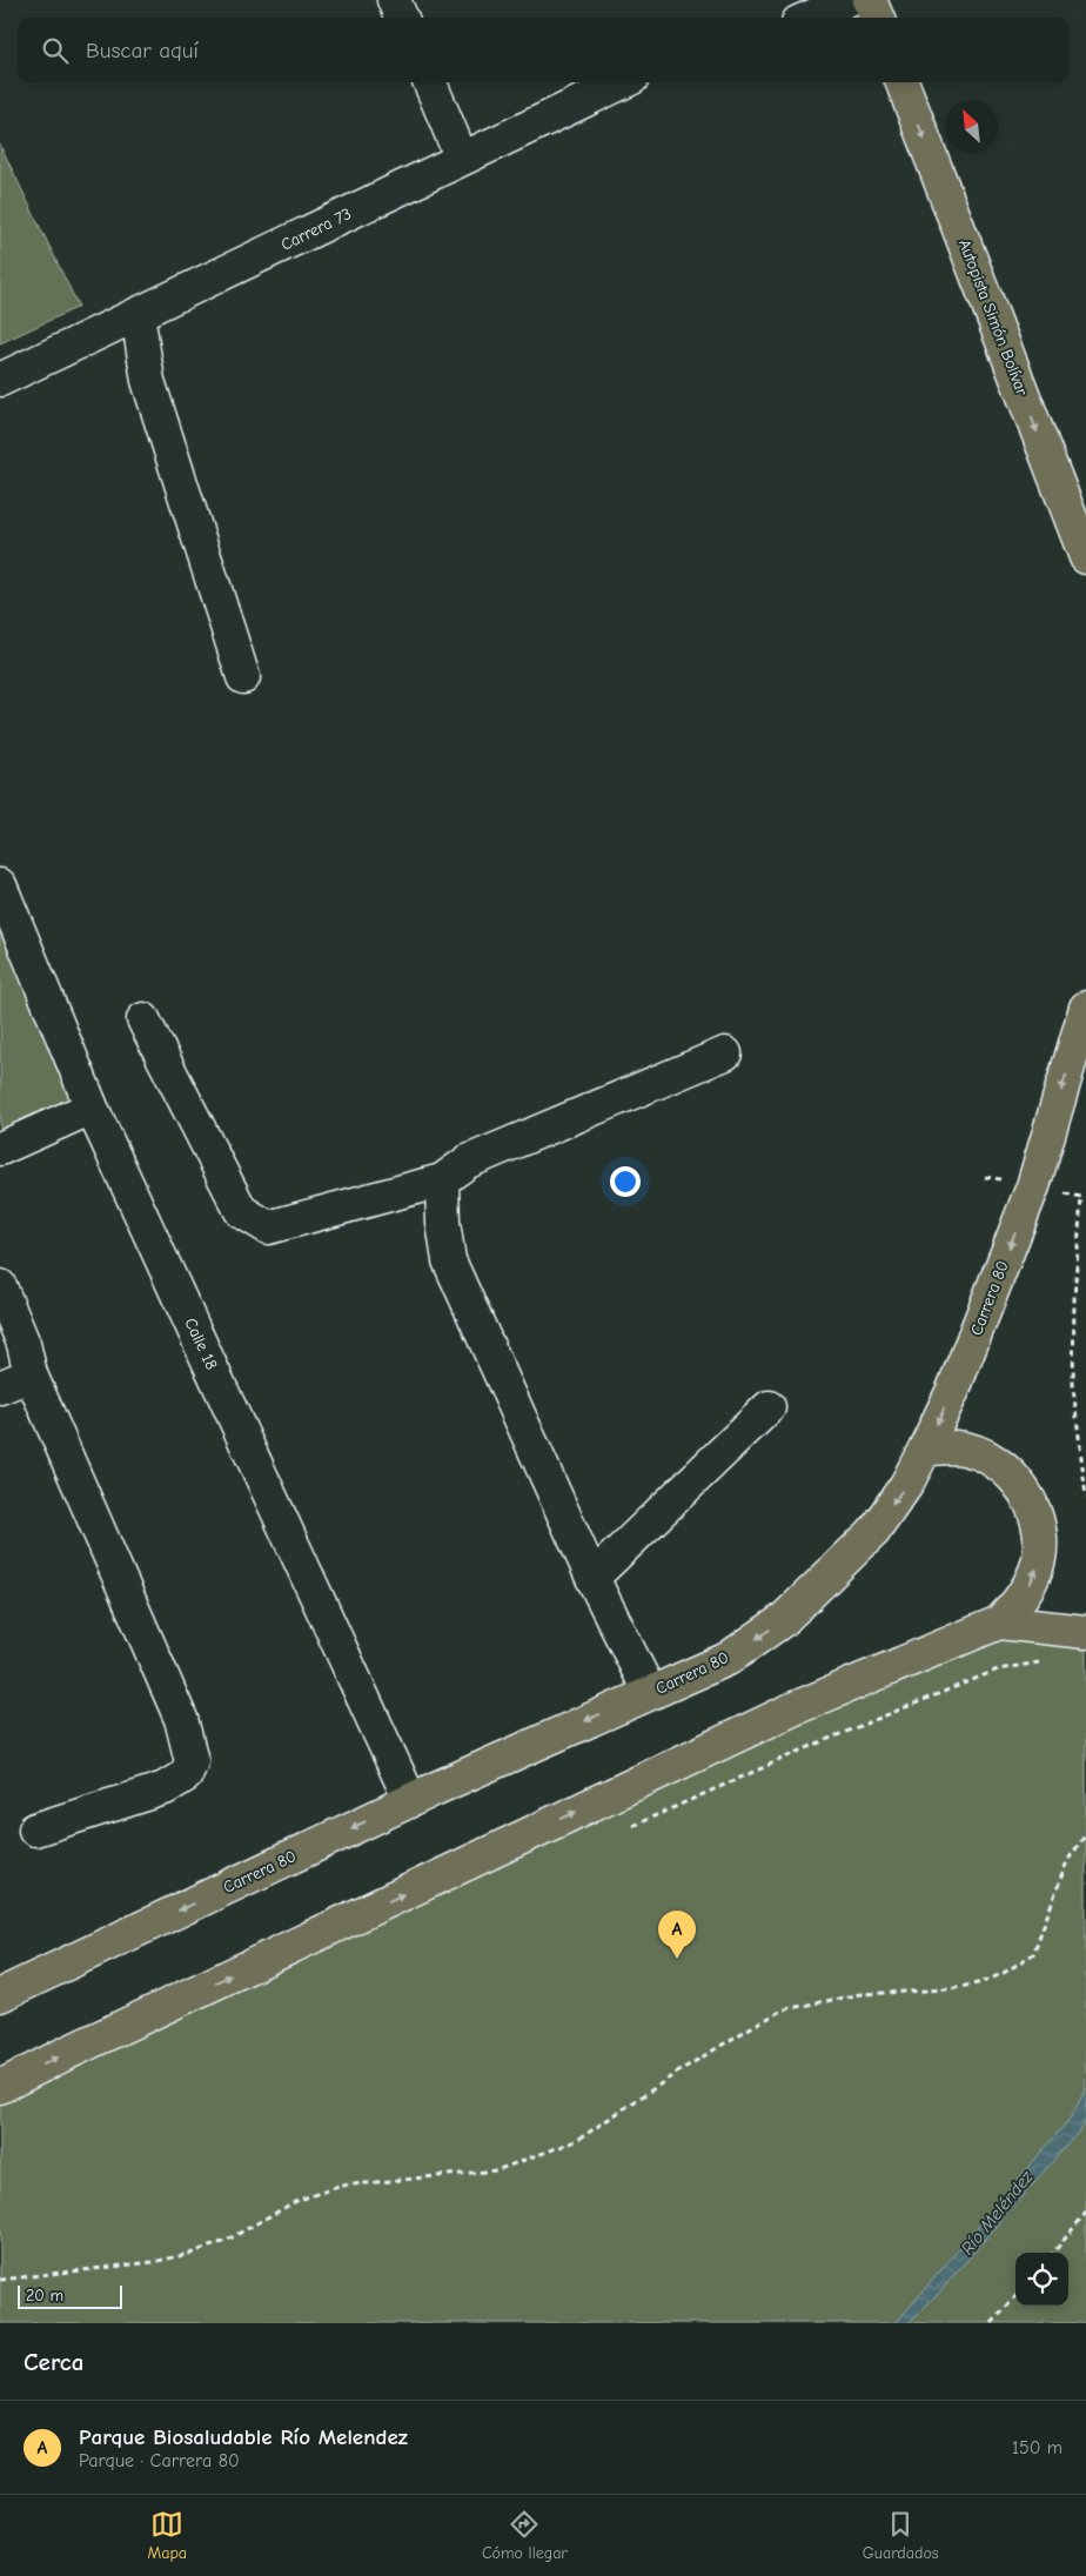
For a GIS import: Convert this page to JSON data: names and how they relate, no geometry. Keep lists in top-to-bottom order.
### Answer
{
  "streets": {
    "main road": ["Autopista Simón Bolívar", "Carrera 80"],
    "street": ["Carrera 73", "Calle 18"]
  },
  "crossings": [
    ["Carrera 80", "Calle 18"]
  ],
  "one_way": ["Autopista Simón Bolívar"],
  "water": ["Río Meléndez"],
  "scale_bar": "20 m",
  "north": "top left",
  "page": {
    "search": "Buscar aquí",
    "pins": "A",
    "scale": "20 m",
    "heading": "Cerca",
    "list": [
      {
        "mark": "A",
        "name": "Parque Biosaludable Río Melendez",
        "note": "Parque · Carrera 80",
        "value": "150 m"
      }
    ],
    "nav": ["Mapa", "Cómo llegar", "Guardados"]
  }
}
